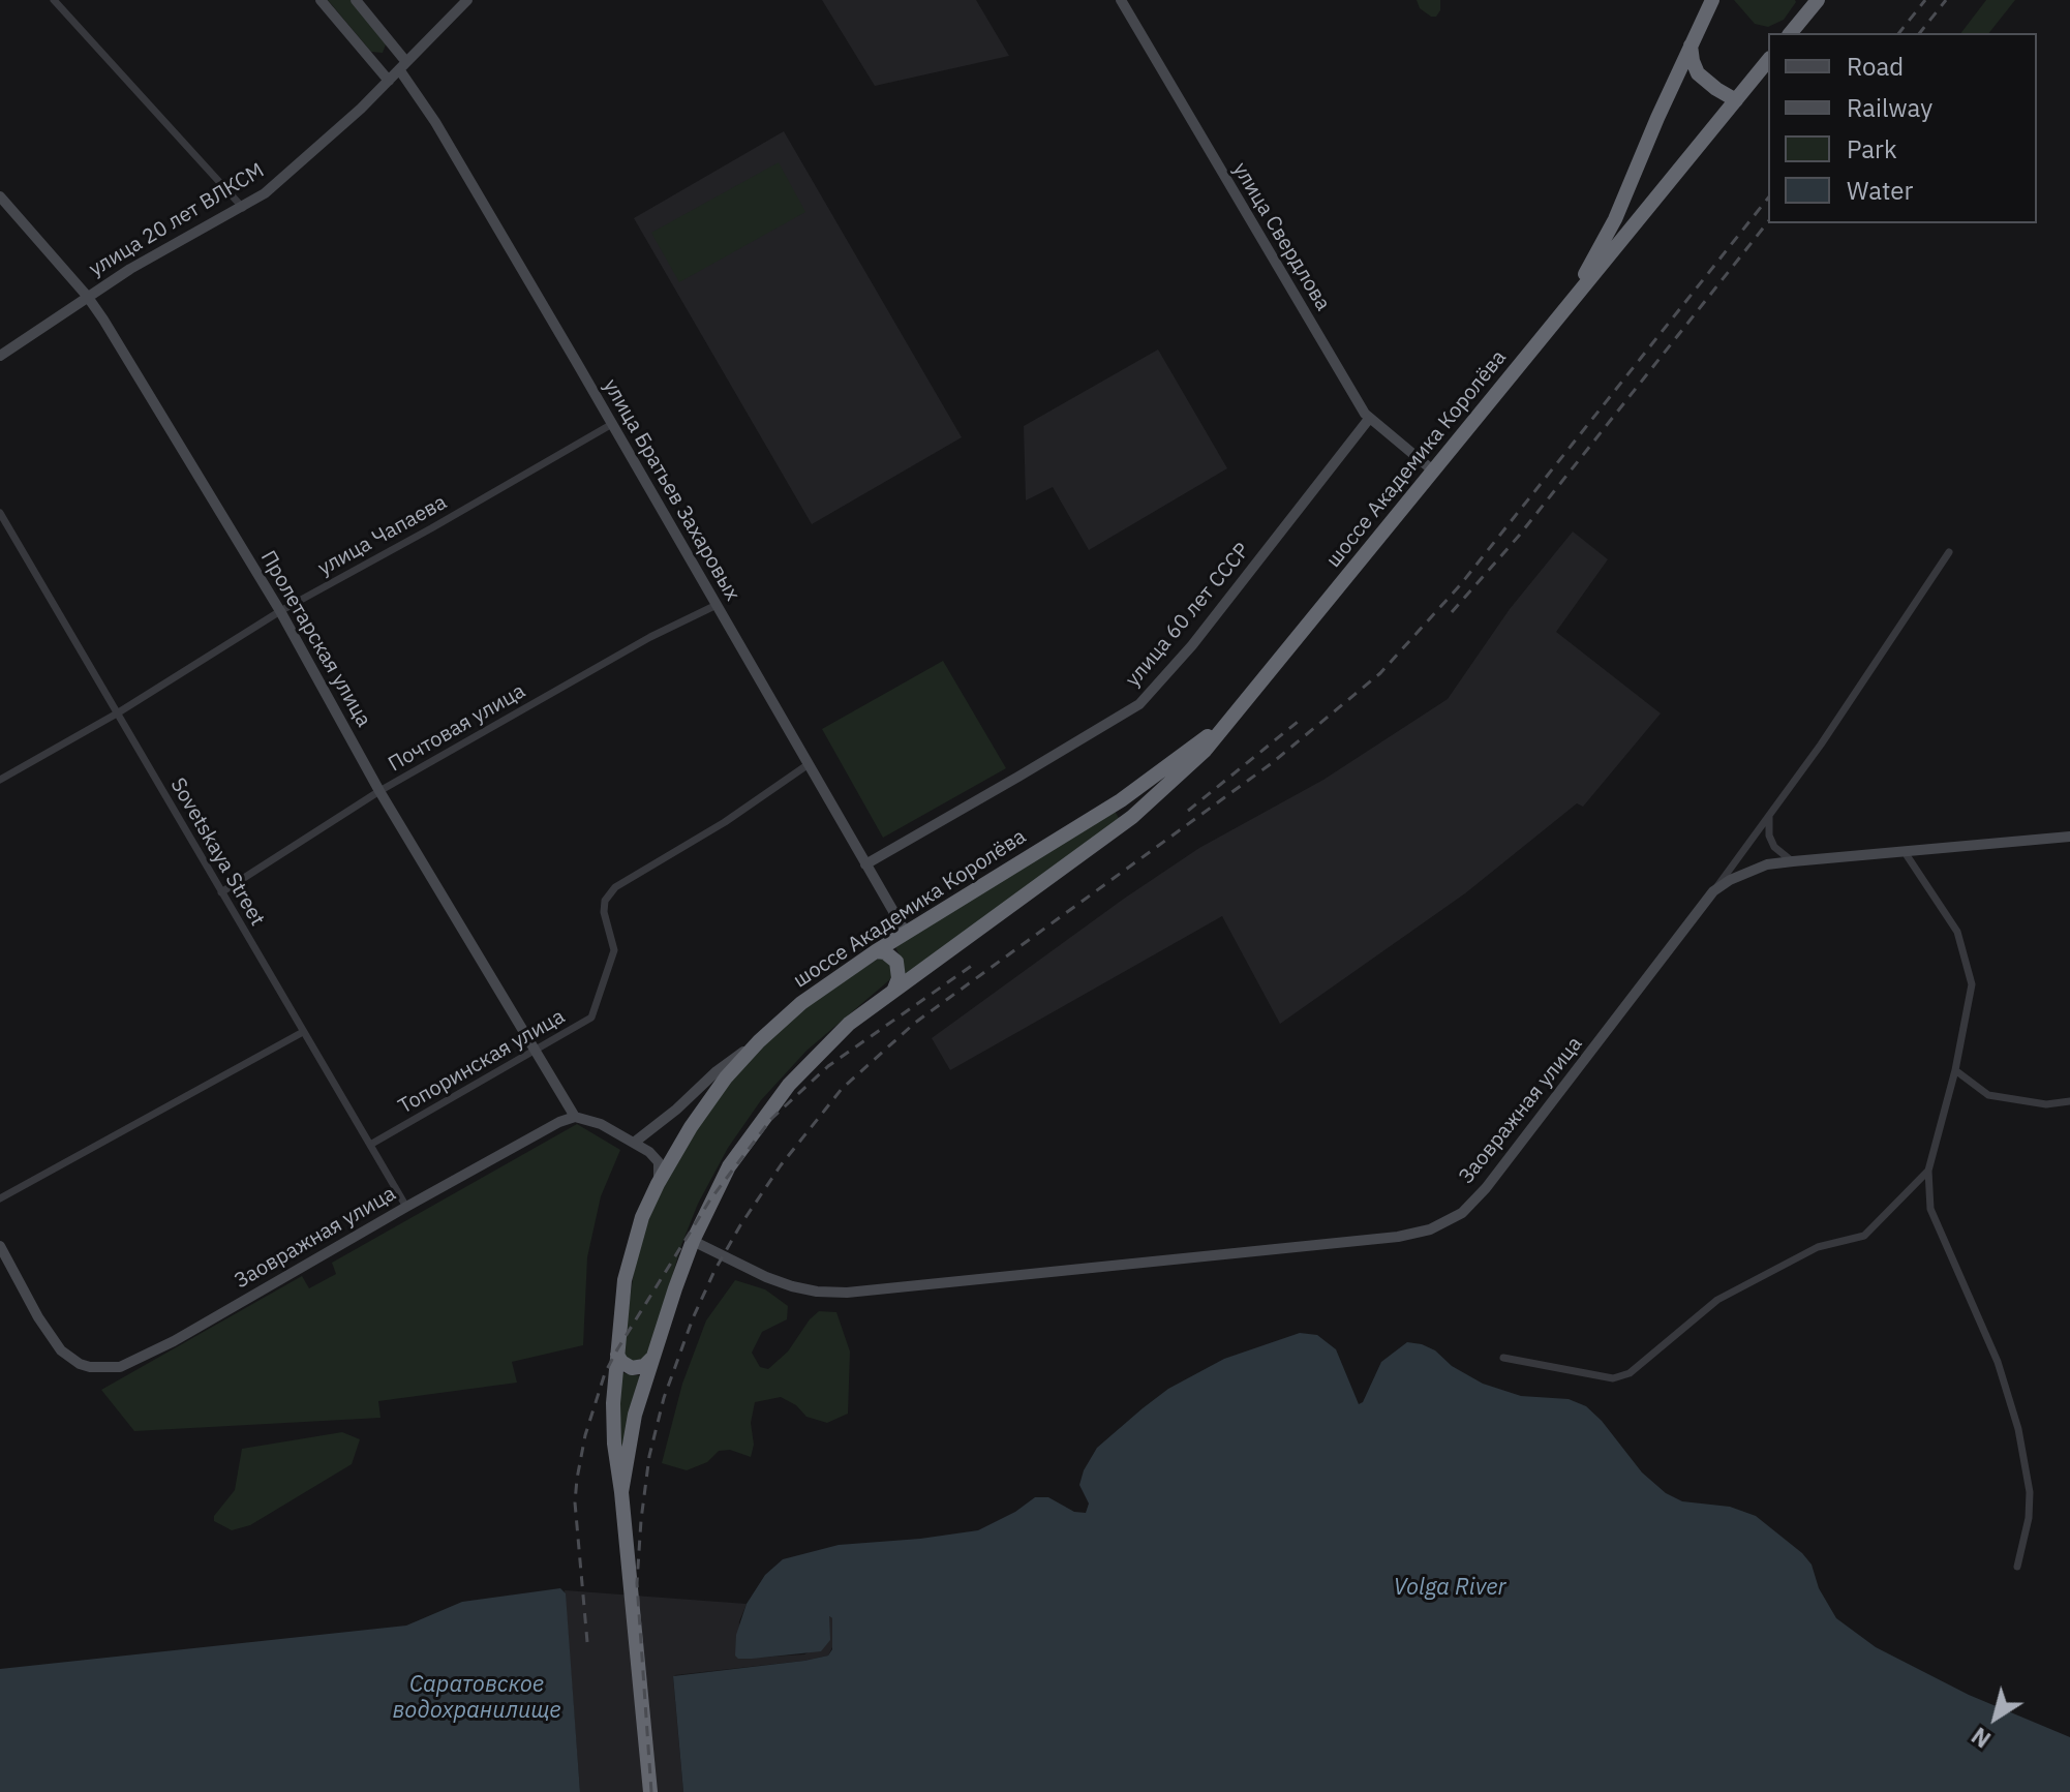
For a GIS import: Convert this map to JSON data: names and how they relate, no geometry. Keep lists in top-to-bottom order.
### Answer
{
  "streets": {
    "highway": ["шоссе Академика Королёва"],
    "street": [
      "улица 20 лет ВЛКСМ",
      "улица Свердлова",
      "улица Братьев Захаровых",
      "улица Чапаева",
      "улица 60 лет СССР",
      "Пролетарская улица",
      "Почтовая улица",
      "Sovetskaya Street",
      "Топоринская улица",
      "Заовражная улица"
    ]
  },
  "crossings": [
    ["улица 20 лет ВЛКСМ", "улица Братьев Захаровых"],
    ["улица 20 лет ВЛКСМ", "Пролетарская улица"],
    ["улица Свердлова", "шоссе Академика Королёва"],
    ["улица Свердлова", "улица 60 лет СССР"],
    ["шоссе Академика Королёва", "улица Братьев Захаровых"],
    ["шоссе Академика Королёва", "Заовражная улица"],
    ["улица Братьев Захаровых", "улица Чапаева"],
    ["улица Братьев Захаровых", "улица 60 лет СССР"],
    ["улица Братьев Захаровых", "Почтовая улица"],
    ["улица Братьев Захаровых", "Топоринская улица"],
    ["улица Чапаева", "Пролетарская улица"],
    ["улица Чапаева", "Sovetskaya Street"],
    ["Пролетарская улица", "Почтовая улица"],
    ["Пролетарская улица", "Топоринская улица"],
    ["Пролетарская улица", "Заовражная улица"],
    ["Почтовая улица", "Sovetskaya Street"],
    ["Sovetskaya Street", "Топоринская улица"],
    ["Sovetskaya Street", "Заовражная улица"]
  ],
  "water": ["Volga River", "Саратовское водохранилище"],
  "legend": [
    "Road",
    "Railway",
    "Park",
    "Water"
  ],
  "north": "bottom left"
}
